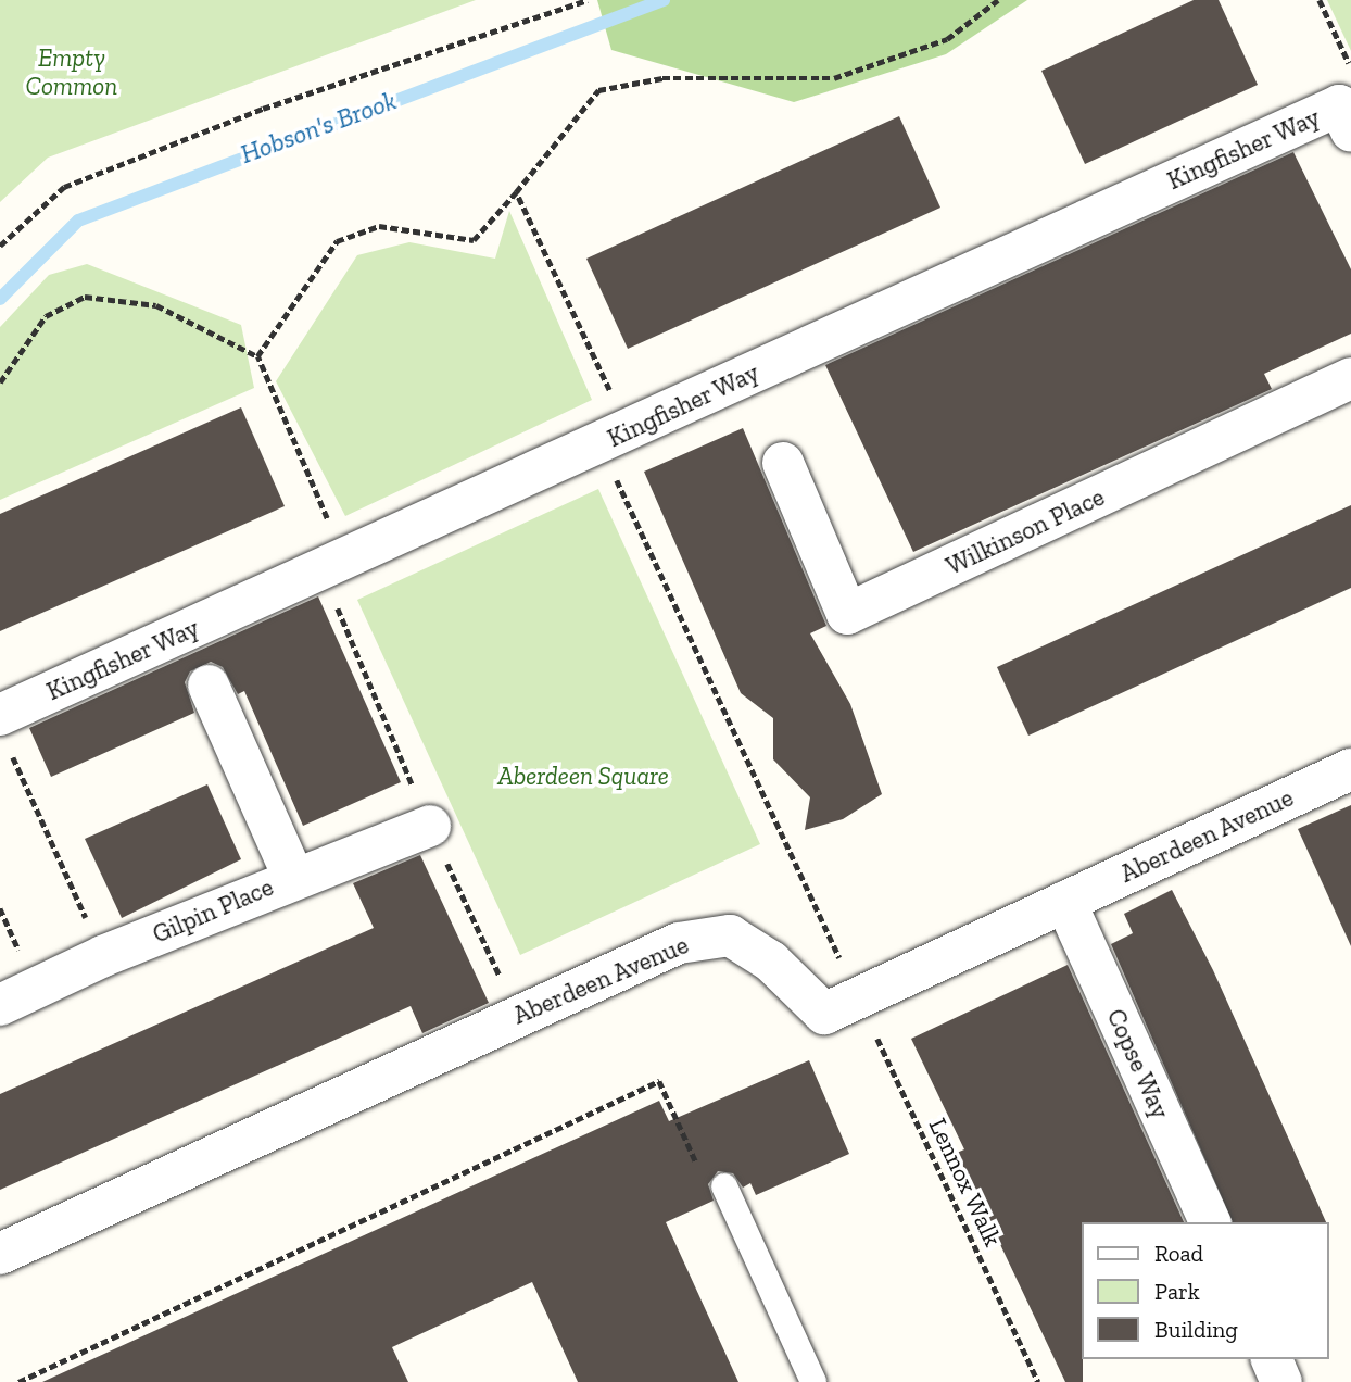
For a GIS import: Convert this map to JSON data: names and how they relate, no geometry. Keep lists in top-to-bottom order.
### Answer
{
  "streets": {
    "street": [
      "Kingfisher Way",
      "Wilkinson Place",
      "Aberdeen Avenue",
      "Gilpin Place",
      "Copse Way"
    ],
    "path": ["Lennox Walk"]
  },
  "crossings": [
    ["Kingfisher Way", "Lennox Walk"],
    ["Aberdeen Avenue", "Copse Way"],
    ["Aberdeen Avenue", "Lennox Walk"]
  ],
  "water": ["Hobson's Brook"],
  "parks": ["Empty Common", "Aberdeen Square"],
  "legend": ["Road", "Park", "Building"]
}
